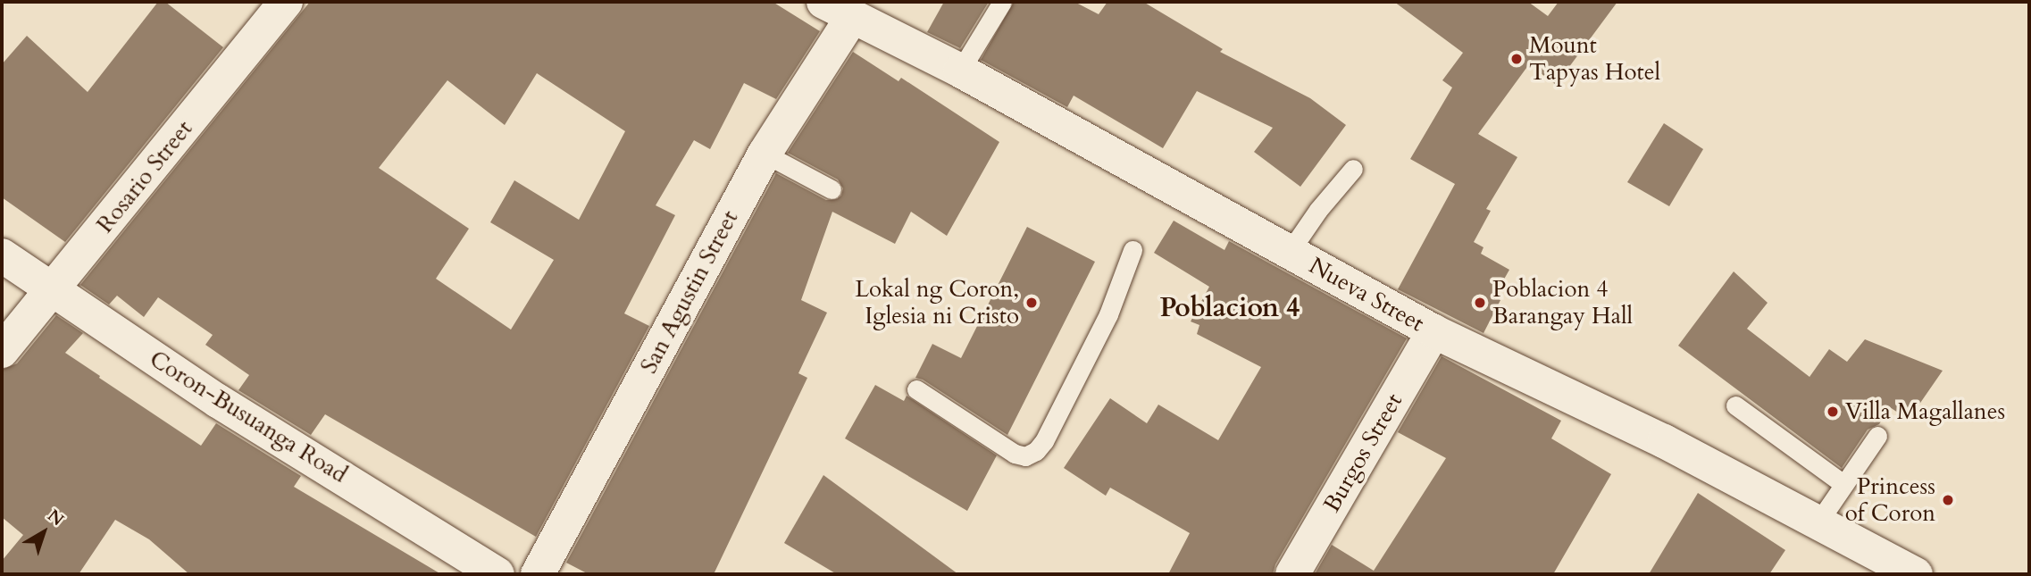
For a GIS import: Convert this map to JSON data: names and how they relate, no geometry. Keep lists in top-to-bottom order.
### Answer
{
  "streets": {
    "street": [
      "Rosario Street",
      "San Agustin Street",
      "Nueva Street",
      "Coron-Busuanga Road",
      "Burgos Street"
    ]
  },
  "crossings": [
    ["Rosario Street", "Coron-Busuanga Road"],
    ["San Agustin Street", "Nueva Street"],
    ["Nueva Street", "Burgos Street"]
  ],
  "districts": ["Poblacion 4"],
  "places": [
    "Mount Tapyas Hotel",
    "Lokal ng Coron, Iglesia ni Cristo",
    "Poblacion 4 Barangay Hall",
    "Villa Magallanes",
    "Princess of Coron"
  ],
  "north": "top right"
}
